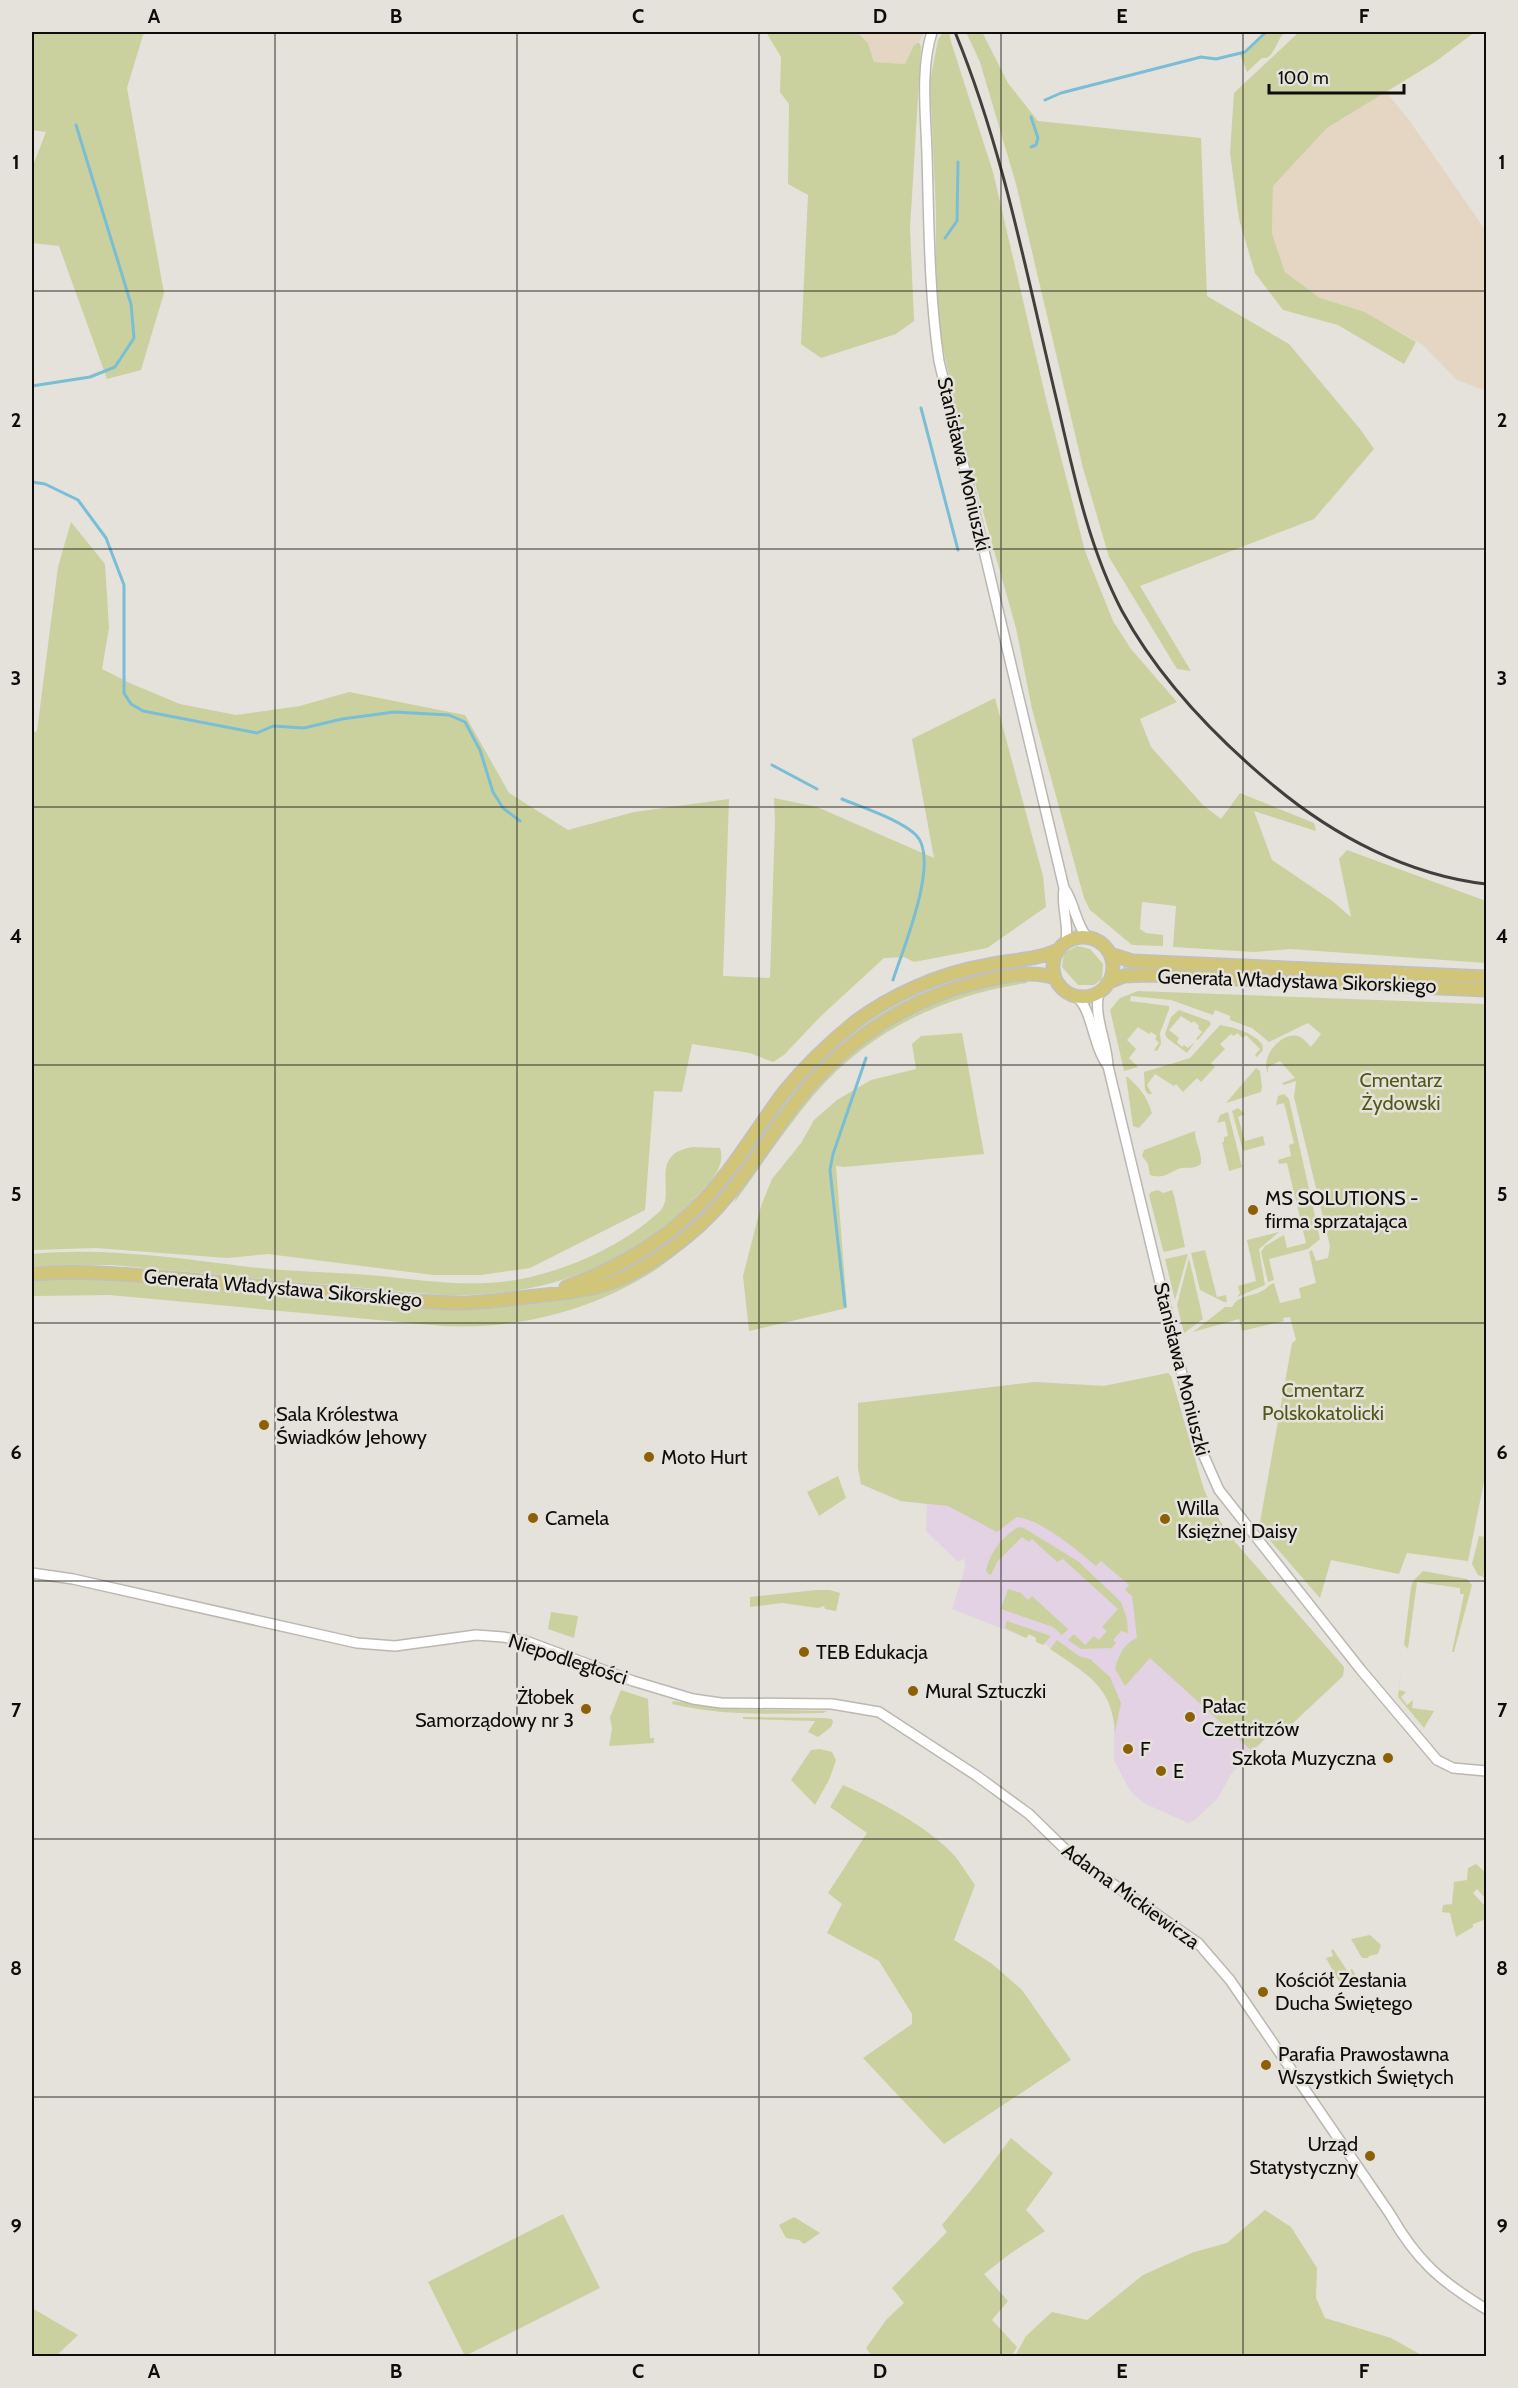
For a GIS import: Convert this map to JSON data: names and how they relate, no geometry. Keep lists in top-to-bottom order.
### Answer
{
  "streets": {
    "main road": ["Generała Władysława Sikorskiego"],
    "street": ["Stanisława Moniuszki", "Niepodległości", "Adama Mickiewicza"]
  },
  "crossings": [
    ["Stanisława Moniuszki", "Generała Władysława Sikorskiego"],
    ["Niepodległości", "Adama Mickiewicza"]
  ],
  "parks": ["Cmentarz Żydowski", "Cmentarz Polskokatolicki"],
  "places": [
    "MS SOLUTIONS - firma sprzatająca",
    "Sala Królestwa Świadków Jehowy",
    "Moto Hurt",
    "Camela",
    "Willa Księżnej Daisy",
    "TEB Edukacja",
    "Mural Sztuczki",
    "Żłobek Samorządowy nr 3",
    "Pałac Czettritzów",
    "F",
    "Szkoła Muzyczna",
    "E",
    "Kościół Zesłania Ducha Świętego",
    "Parafia Prawosławna Wszystkich Świętych",
    "Urząd Statystyczny"
  ],
  "scale_bar": "100 m",
  "grid": {
    "columns": [
      "A",
      "B",
      "C",
      "D",
      "E",
      "F"
    ],
    "rows": [
      "1",
      "2",
      "3",
      "4",
      "5",
      "6",
      "7",
      "8",
      "9"
    ]
  }
}
